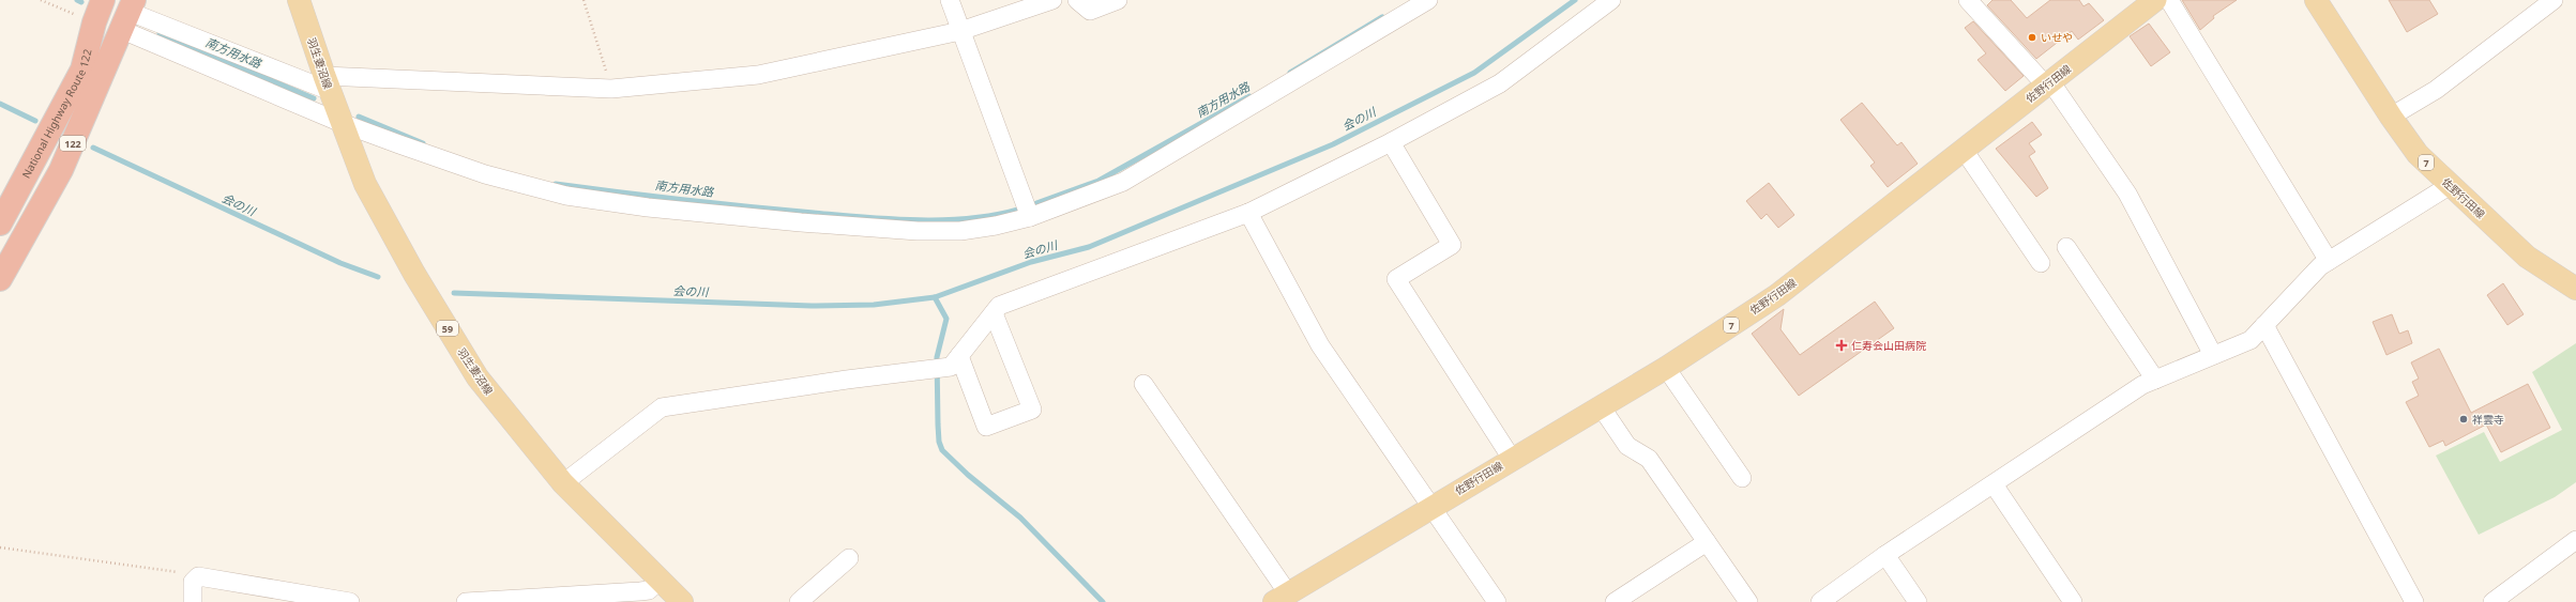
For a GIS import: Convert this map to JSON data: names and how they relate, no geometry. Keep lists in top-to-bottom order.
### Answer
{
  "streets": {
    "highway": ["National Highway Route 122", "122"],
    "main road": [
      "羽生妻沼線",
      "佐野行田線",
      "7",
      "59"
    ]
  },
  "water": ["南方用水路", "会の川"],
  "places": {
    "other": ["いせや", "祥雲寺"],
    "health": ["仁寿会山田病院"]
  }
}
